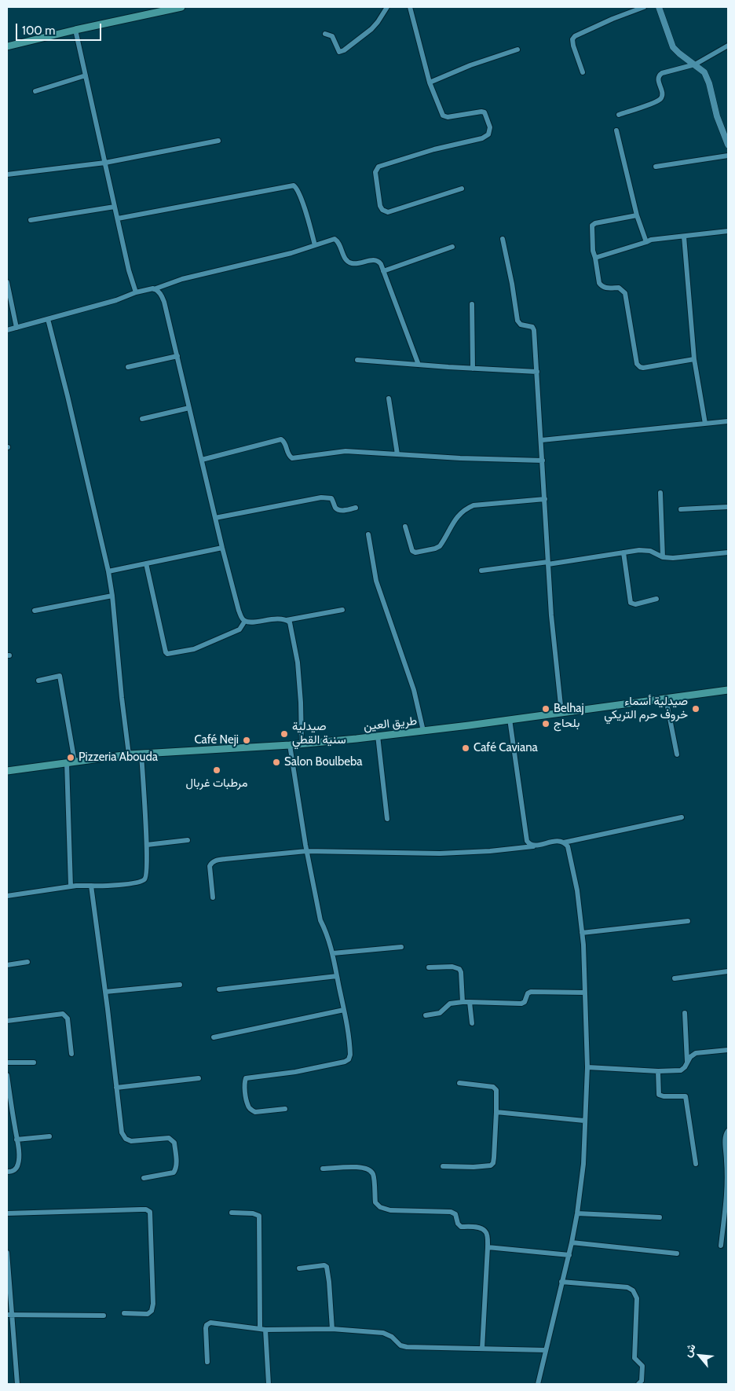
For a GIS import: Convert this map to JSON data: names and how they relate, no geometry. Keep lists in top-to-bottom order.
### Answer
{
  "streets": {
    "main road": ["طريق العين"]
  },
  "places": [
    "Belhaj",
    "صيدلية أسماء خروف حرم التريكي",
    "بلحاج",
    "صيدلية سنية القطي",
    "Café Neji",
    "Café Caviana",
    "Pizzeria Abouda",
    "Salon Boulbeba",
    "مرطبات غربال"
  ],
  "scale_bar": "100 m",
  "north": "top left"
}
